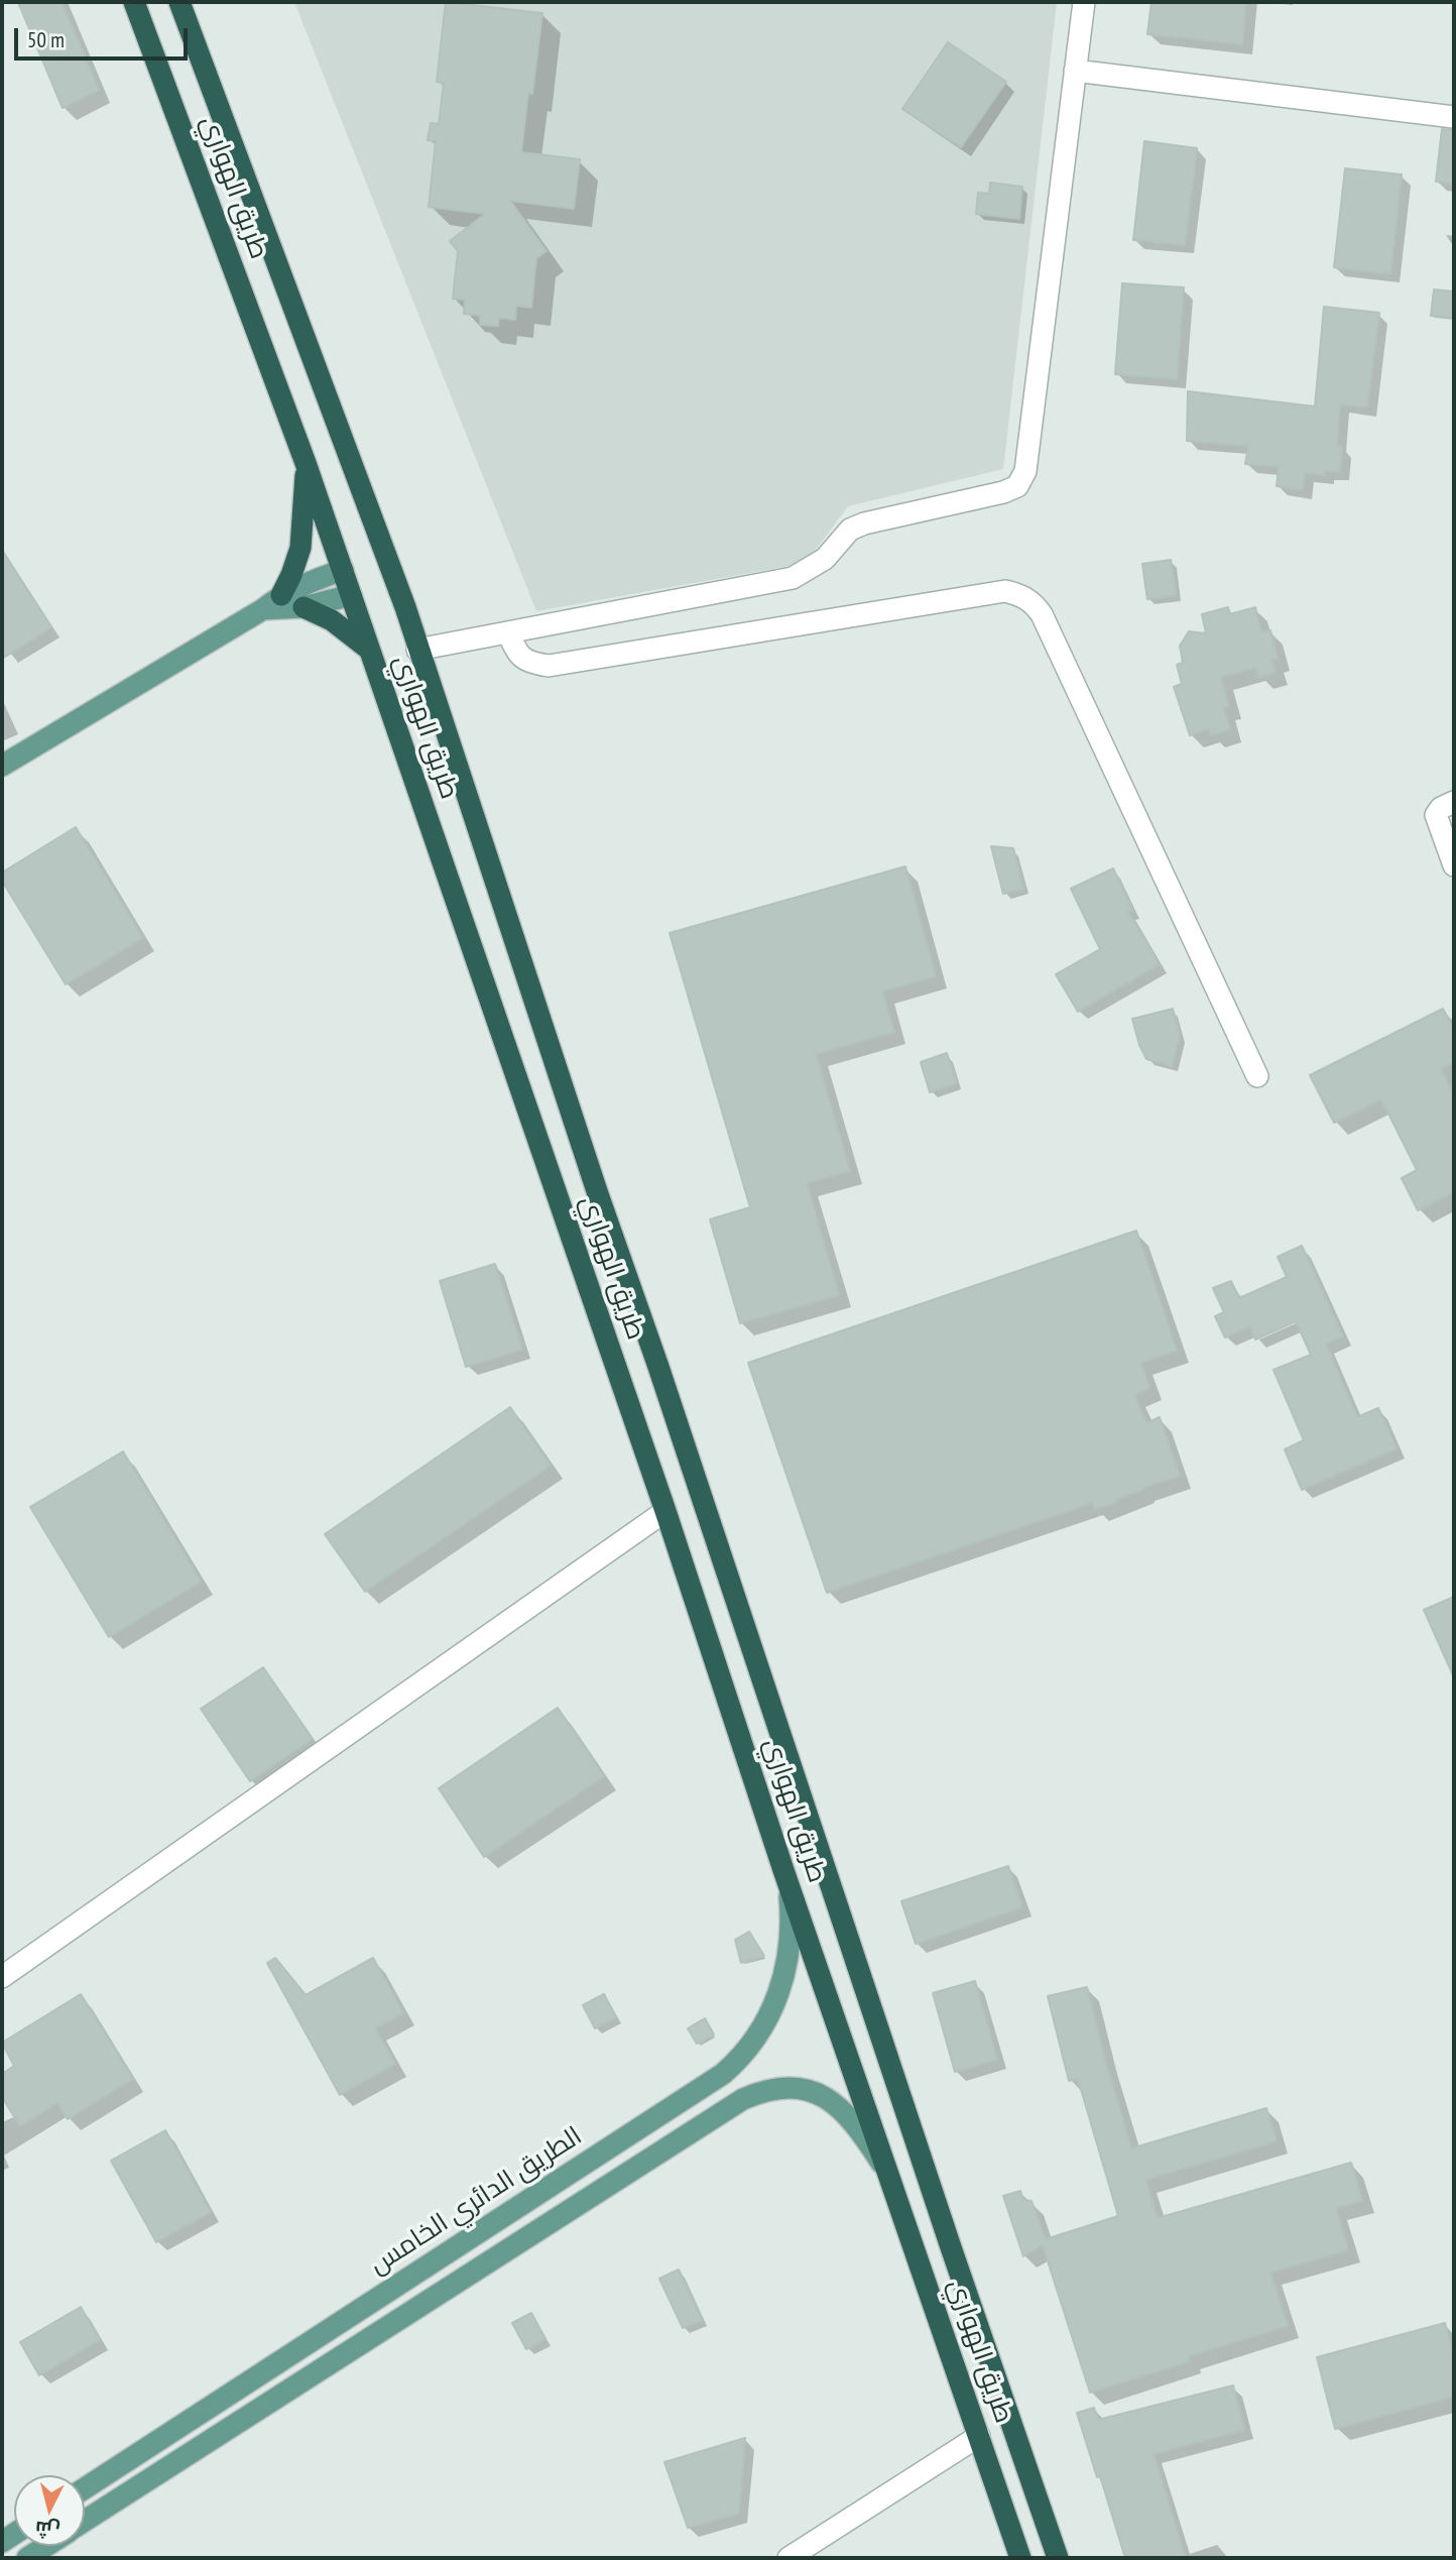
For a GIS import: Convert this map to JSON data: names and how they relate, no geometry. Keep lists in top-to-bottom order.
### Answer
{
  "streets": {
    "highway": ["طريق الهواري"],
    "main road": ["الطريق الدائري الخامس"]
  },
  "crossings": [
    ["طريق الهواري", "الطريق الدائري الخامس"]
  ],
  "scale_bar": "50 m",
  "north": "bottom"
}
